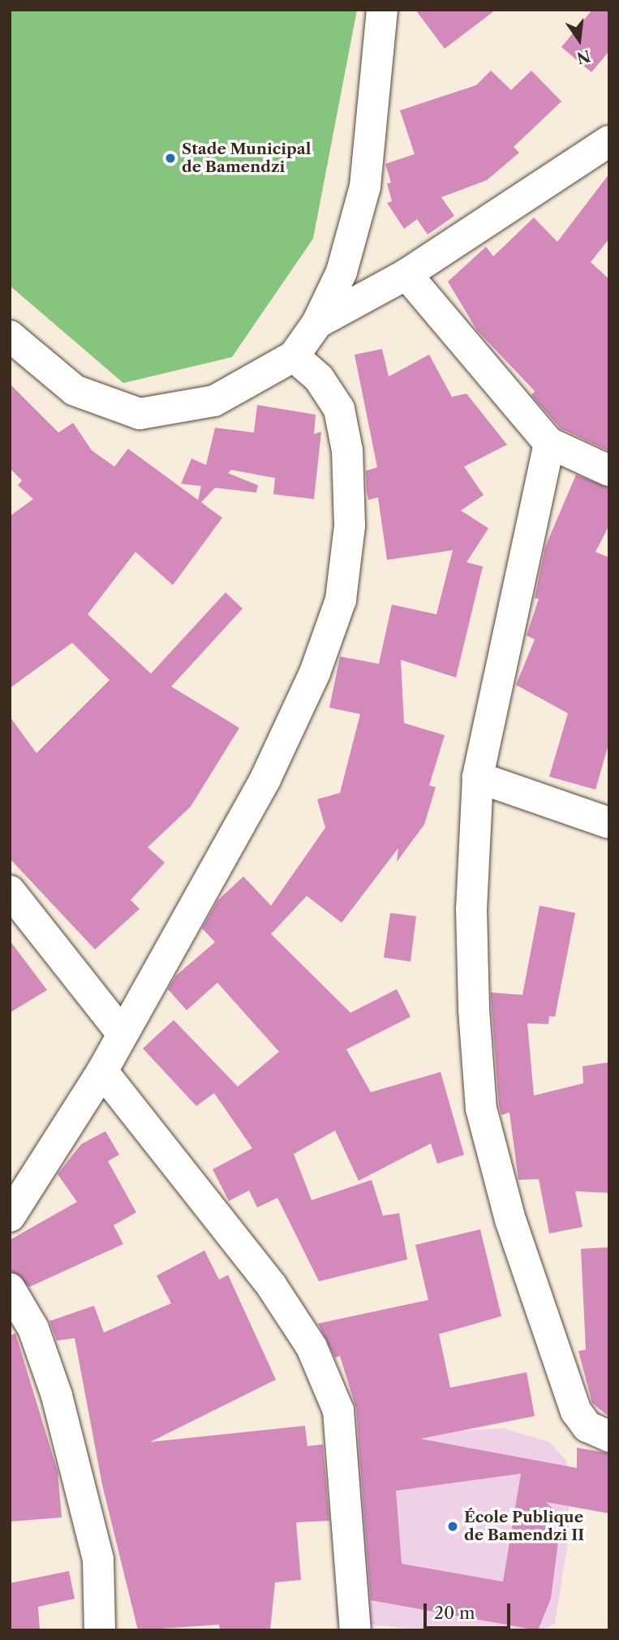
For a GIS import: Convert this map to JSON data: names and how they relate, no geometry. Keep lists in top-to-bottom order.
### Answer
{
  "places": ["Stade Municipal de Bamendzi", "École Publique de Bamendzi II"],
  "scale_bar": "20 m",
  "north": "bottom"
}
